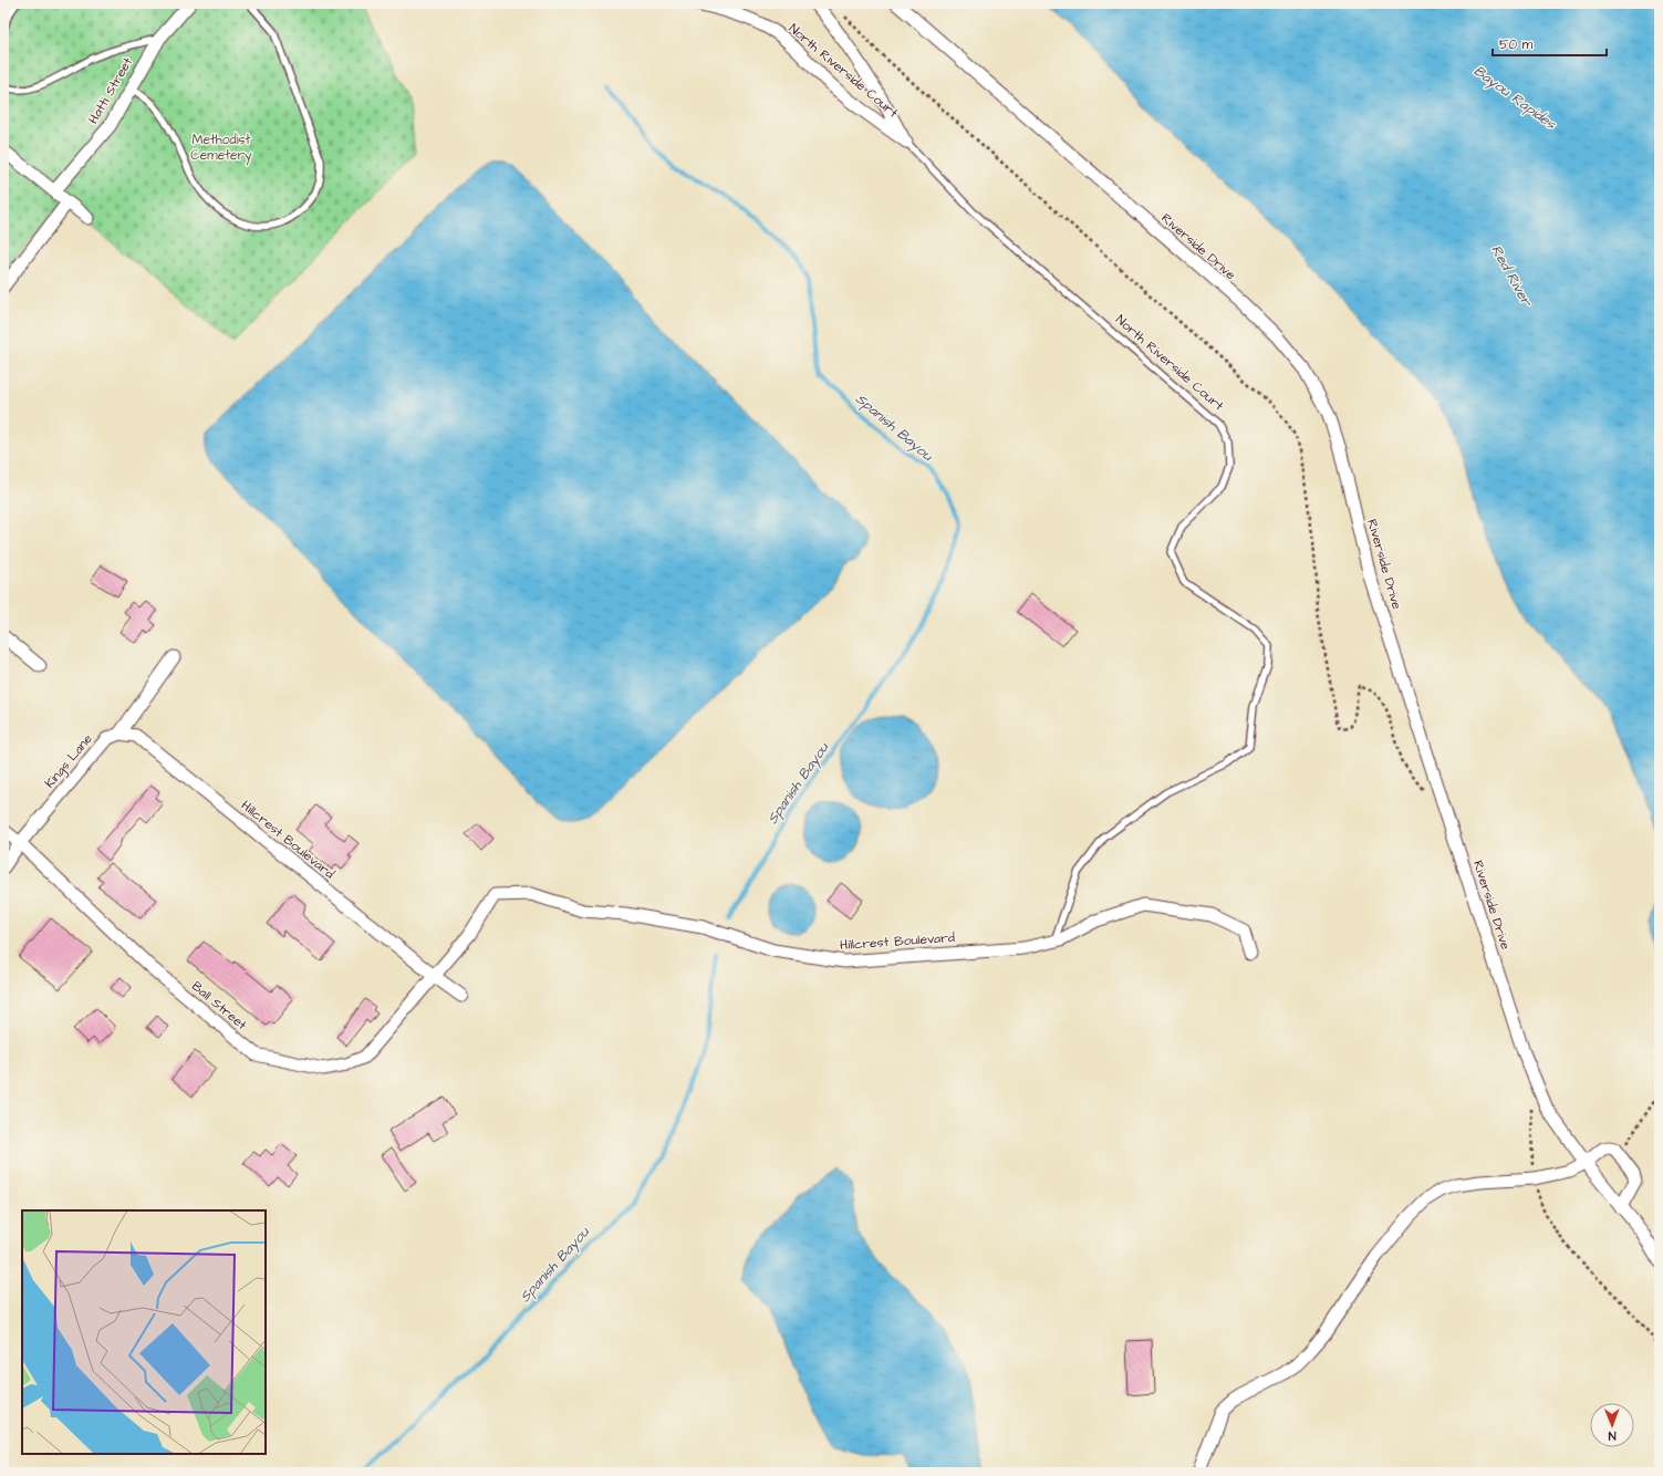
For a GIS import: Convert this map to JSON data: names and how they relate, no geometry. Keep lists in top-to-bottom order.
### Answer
{
  "streets": {
    "street": [
      "North Riverside Court",
      "Hatti Street",
      "Riverside Drive",
      "Kings Lane",
      "Hillcrest Boulevard",
      "Ball Street"
    ]
  },
  "crossings": [
    ["North Riverside Court", "Hillcrest Boulevard"],
    ["Kings Lane", "Hillcrest Boulevard"],
    ["Kings Lane", "Ball Street"],
    ["Hillcrest Boulevard", "Ball Street"]
  ],
  "water": ["Bayou Rapides", "Red River", "Spanish Bayou"],
  "parks": ["Methodist Cemetery"],
  "scale_bar": "50 m",
  "north": "bottom"
}
